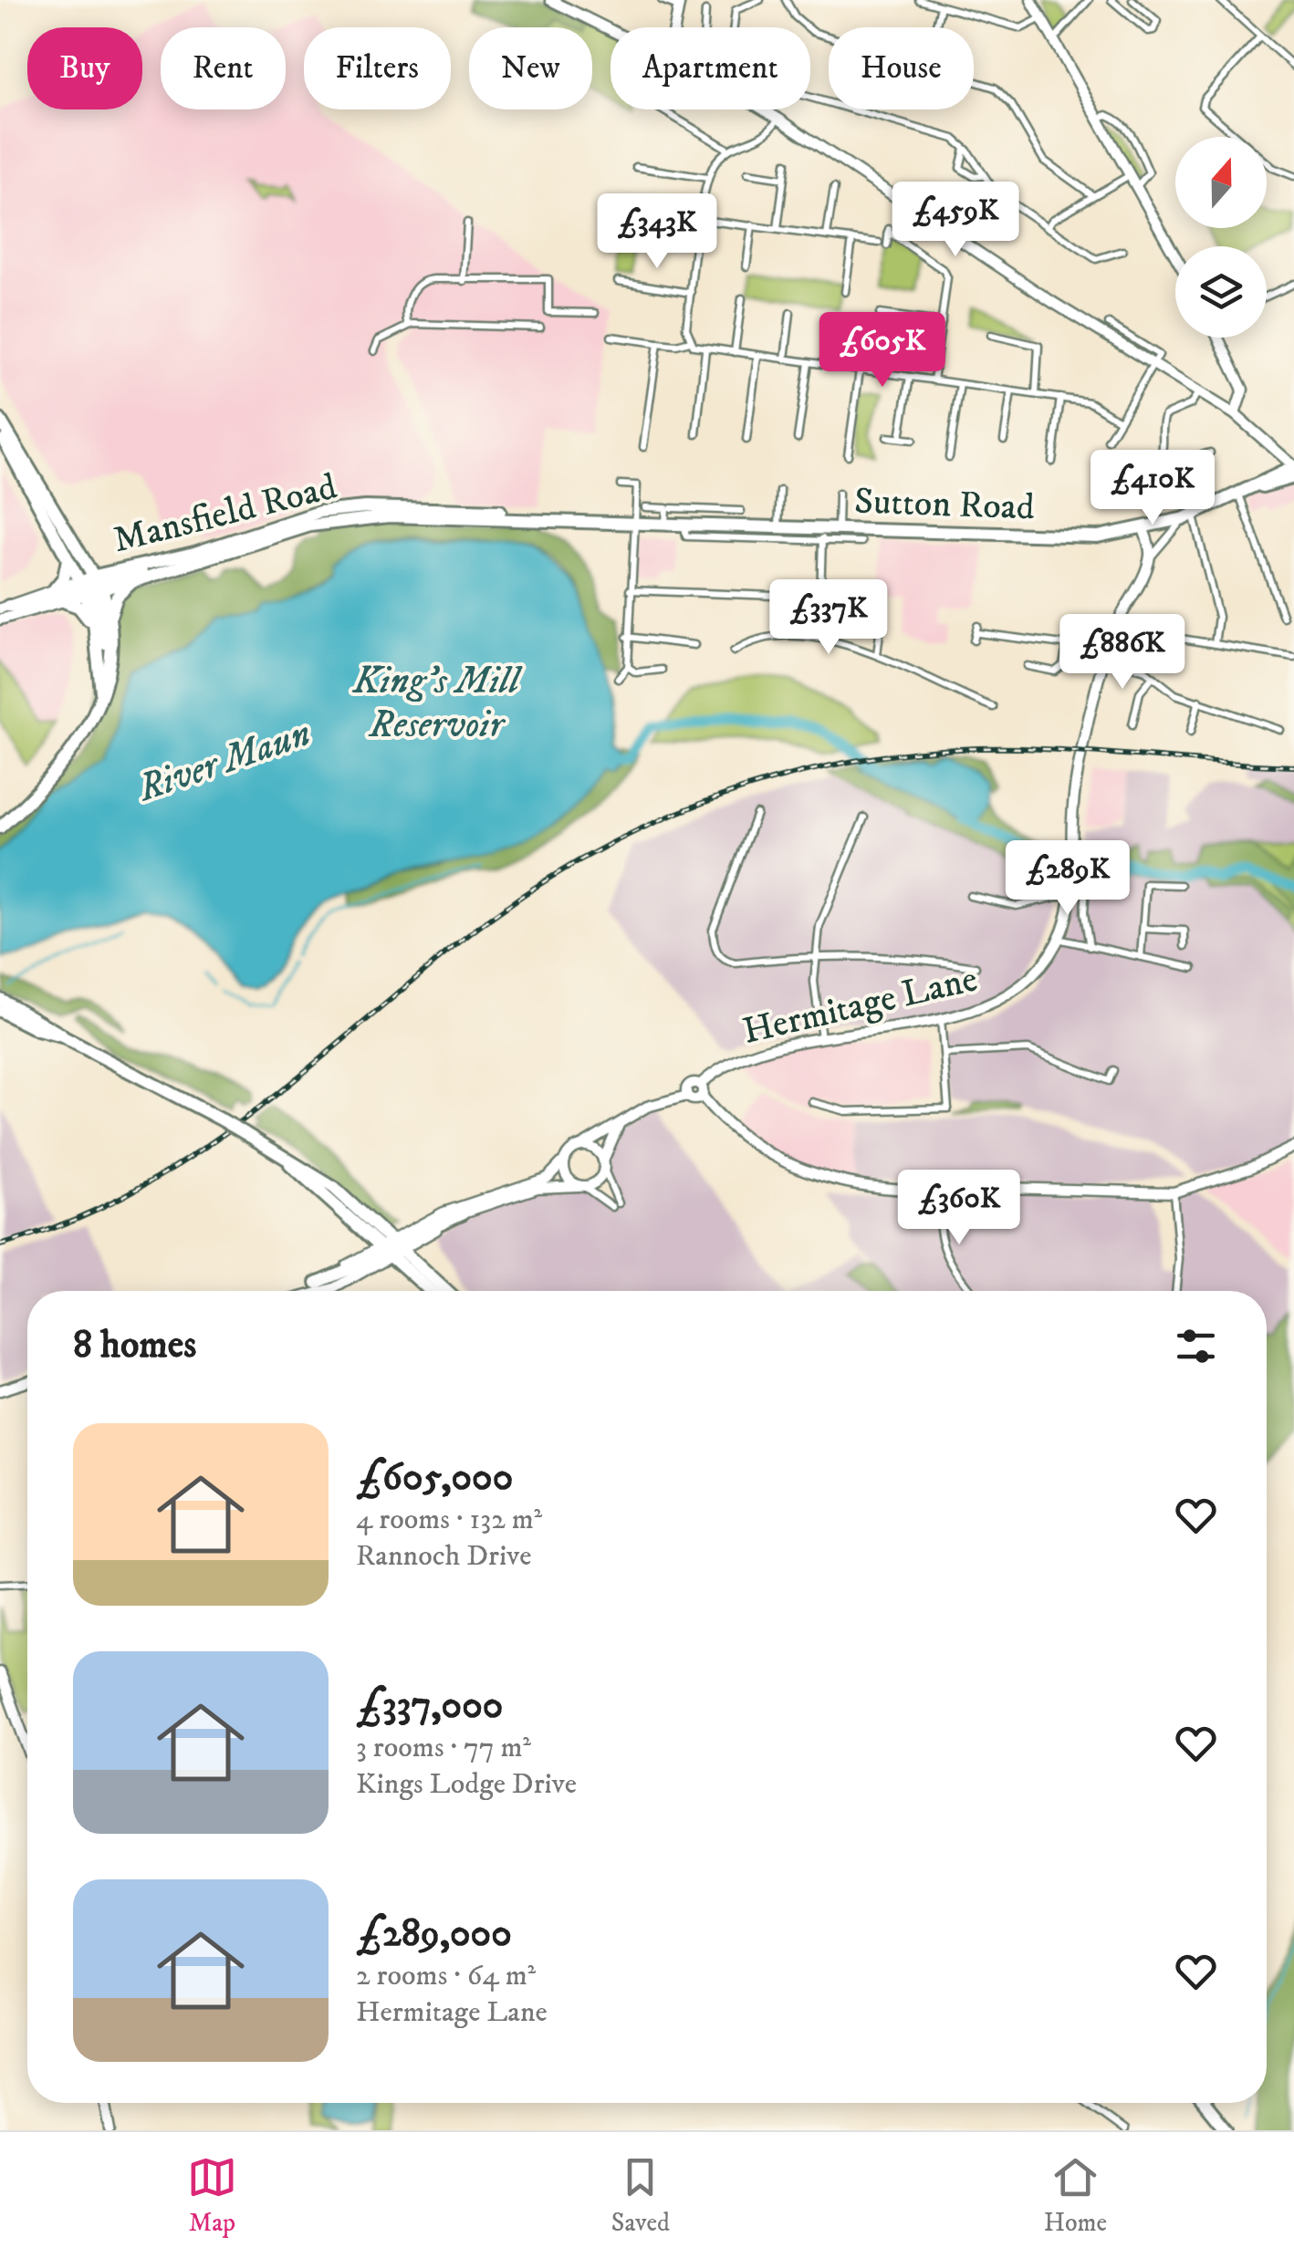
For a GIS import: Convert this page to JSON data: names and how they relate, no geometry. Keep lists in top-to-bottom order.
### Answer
{
  "streets": {
    "highway": ["Sutton Road", "Mansfield Road"],
    "street": ["Hermitage Lane"]
  },
  "crossings": [
    ["Sutton Road", "Mansfield Road"],
    ["Sutton Road", "Hermitage Lane"]
  ],
  "water": ["King's Mill Reservoir", "River Maun"],
  "north": "top",
  "page": {
    "chip": [
      "Buy",
      "Rent",
      "Filters",
      "New",
      "Apartment",
      "House"
    ],
    "price": [
      "£459K",
      "£343K",
      "£605K",
      "£410K",
      "£337K",
      "£886K",
      "£289K",
      "£360K"
    ],
    "heading": "8 homes",
    "list": [
      {
        "name": "£605,000",
        "note": "4 rooms · 132 m² · Rannoch Drive"
      },
      {
        "name": "£337,000",
        "note": "3 rooms · 77 m² · Kings Lodge Drive"
      },
      {
        "name": "£289,000",
        "note": "2 rooms · 64 m² · Hermitage Lane"
      }
    ],
    "tabs": ["Map", "Saved", "Home"]
  }
}
